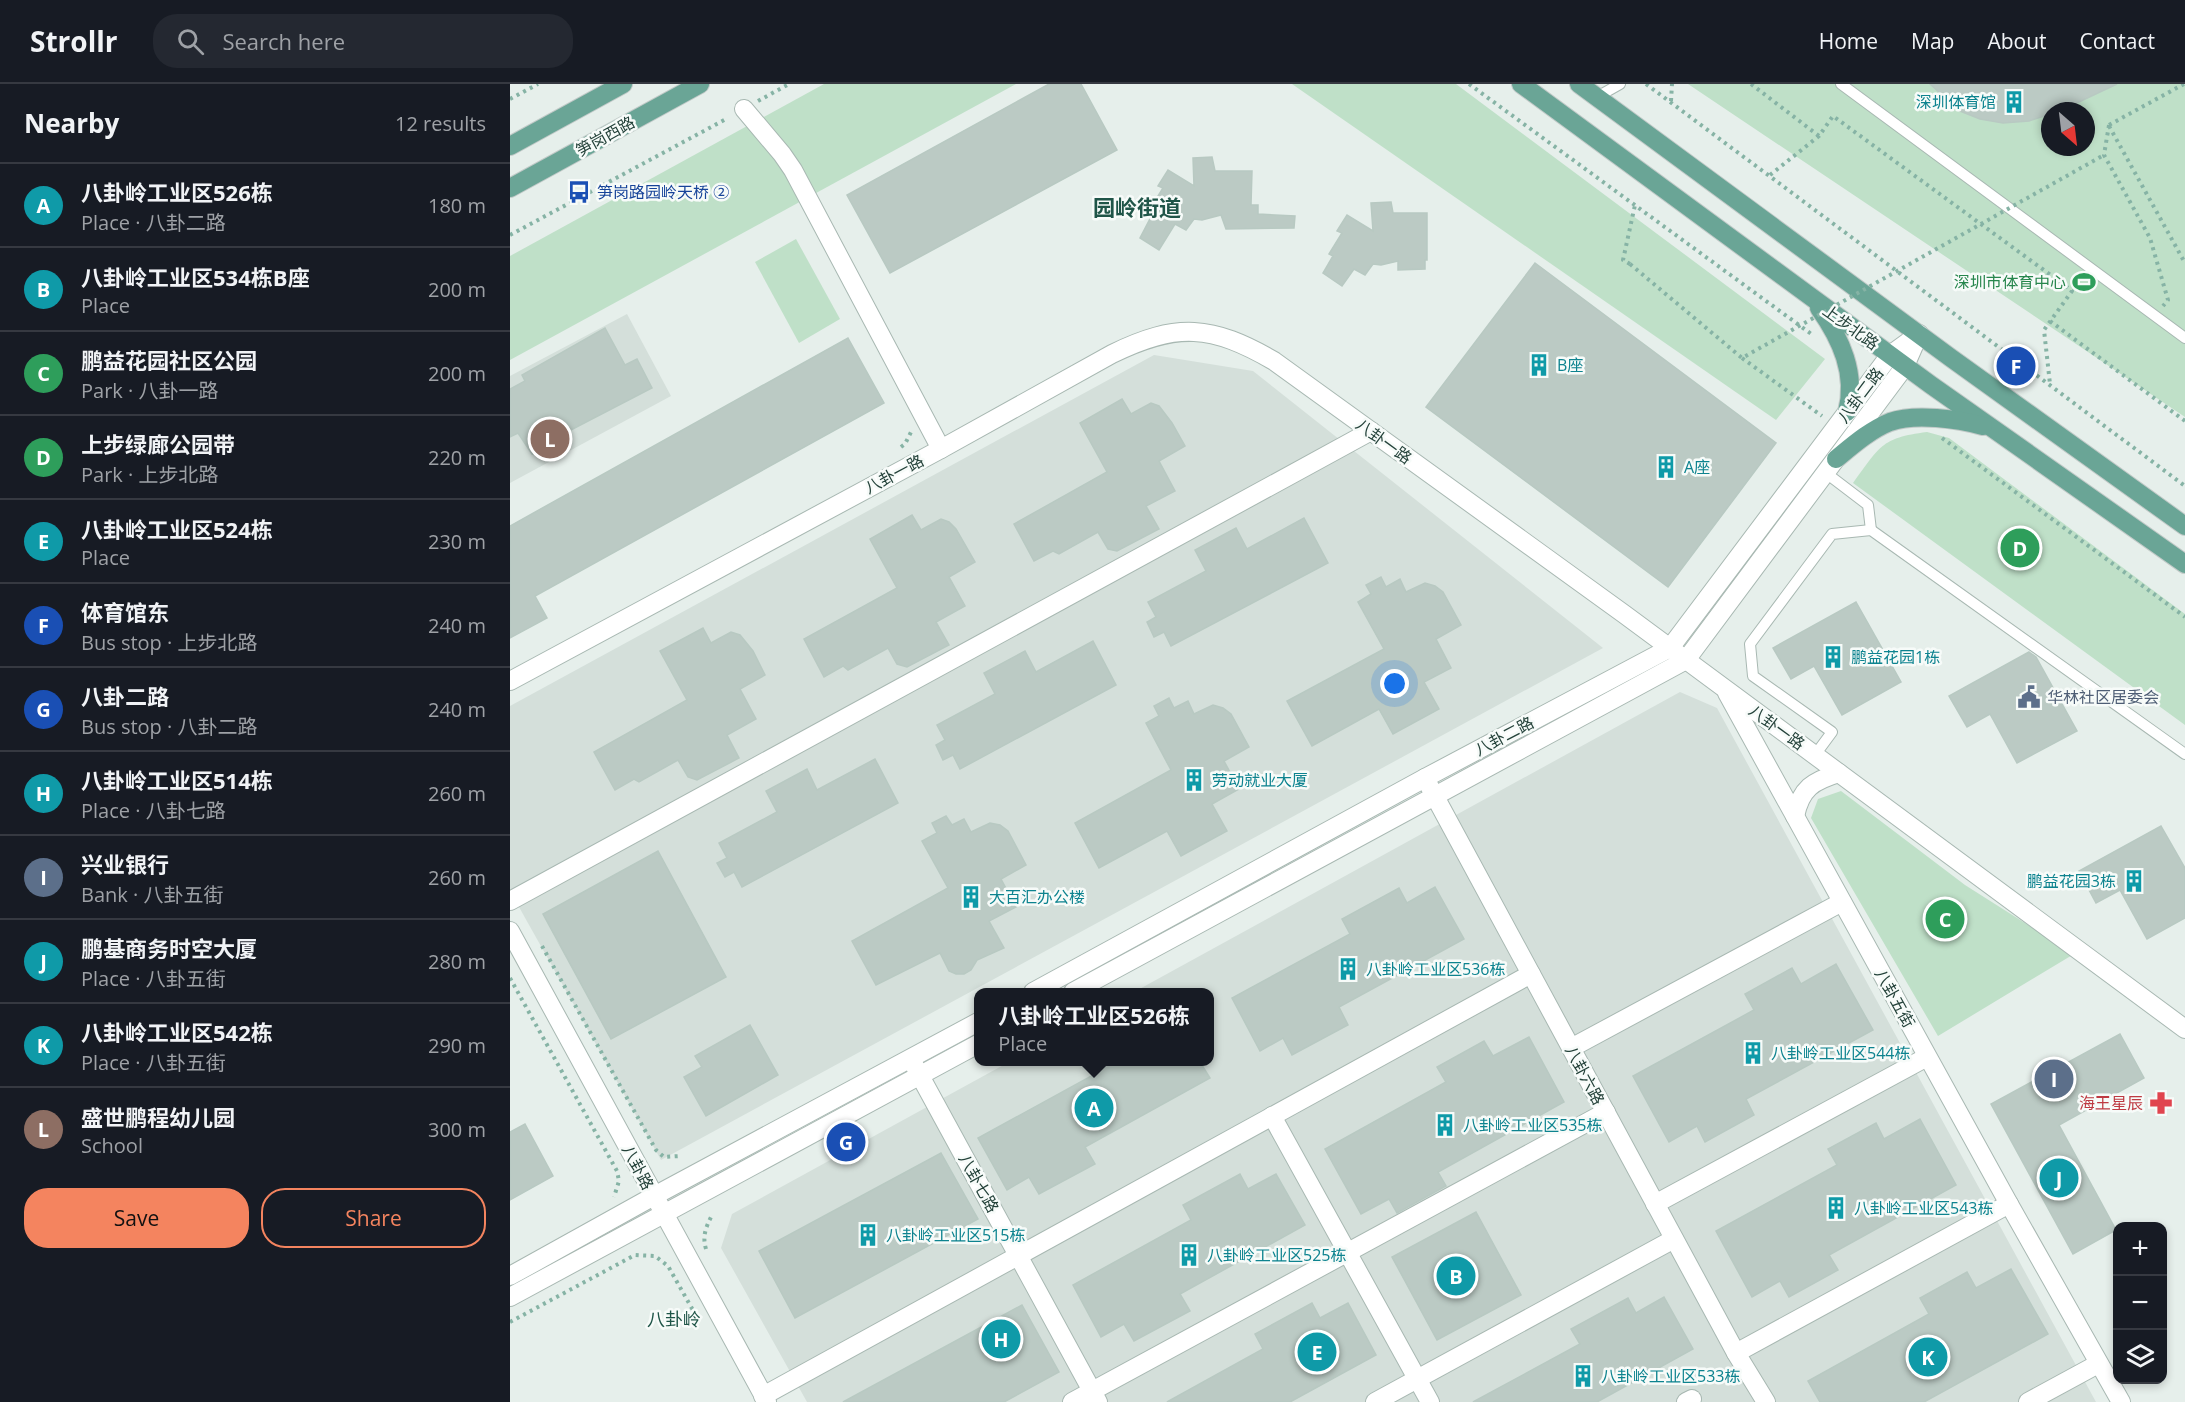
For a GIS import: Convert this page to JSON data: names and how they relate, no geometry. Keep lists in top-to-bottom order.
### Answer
{
  "streets": {
    "main road": ["笋岗西路", "上步北路"],
    "street": [
      "八卦二路",
      "八卦一路",
      "八卦五街",
      "八卦六路",
      "八卦路",
      "八卦七路"
    ]
  },
  "crossings": [
    ["上步北路", "八卦二路"],
    ["八卦二路", "八卦一路"],
    ["八卦二路", "八卦六路"],
    ["八卦一路", "八卦五街"]
  ],
  "districts": ["园岭街道", "八卦岭"],
  "places": {
    "building": [
      "深圳体育馆",
      "B座",
      "A座",
      "鹏益花园1栋",
      "劳动就业大厦",
      "鹏益花园3栋",
      "大百汇办公楼",
      "八卦岭工业区536栋",
      "八卦岭工业区544栋",
      "八卦岭工业区535栋",
      "八卦岭工业区543栋",
      "八卦岭工业区515栋",
      "八卦岭工业区525栋",
      "八卦岭工业区533栋"
    ],
    "bus stop": ["笋岗路园岭天桥 ②"],
    "sports": ["深圳市体育中心"],
    "public building": ["华林社区居委会"],
    "pharmacy": ["海王星辰"]
  },
  "north": "bottom right",
  "page": {
    "header": "Strollr",
    "search": "Search here",
    "nav": [
      "Home",
      "Map",
      "About",
      "Contact"
    ],
    "heading": ["Nearby", "12 results"],
    "list": [
      {
        "mark": "A",
        "name": "八卦岭工业区526栋",
        "note": "Place · 八卦二路",
        "value": "180 m"
      },
      {
        "mark": "B",
        "name": "八卦岭工业区534栋B座",
        "note": "Place",
        "value": "200 m"
      },
      {
        "mark": "C",
        "name": "鹏益花园社区公园",
        "note": "Park · 八卦一路",
        "value": "200 m"
      },
      {
        "mark": "D",
        "name": "上步绿廊公园带",
        "note": "Park · 上步北路",
        "value": "220 m"
      },
      {
        "mark": "E",
        "name": "八卦岭工业区524栋",
        "note": "Place",
        "value": "230 m"
      },
      {
        "mark": "F",
        "name": "体育馆东",
        "note": "Bus stop · 上步北路",
        "value": "240 m"
      },
      {
        "mark": "G",
        "name": "八卦二路",
        "note": "Bus stop · 八卦二路",
        "value": "240 m"
      },
      {
        "mark": "H",
        "name": "八卦岭工业区514栋",
        "note": "Place · 八卦七路",
        "value": "260 m"
      },
      {
        "mark": "I",
        "name": "兴业银行",
        "note": "Bank · 八卦五街",
        "value": "260 m"
      },
      {
        "mark": "J",
        "name": "鹏基商务时空大厦",
        "note": "Place · 八卦五街",
        "value": "280 m"
      },
      {
        "mark": "K",
        "name": "八卦岭工业区542栋",
        "note": "Place · 八卦五街",
        "value": "290 m"
      },
      {
        "mark": "L",
        "name": "盛世鹏程幼儿园",
        "note": "School",
        "value": "300 m"
      }
    ],
    "pins": [
      "F",
      "L",
      "D",
      "C",
      "I",
      "A",
      "G",
      "J",
      "B",
      "H",
      "E",
      "K"
    ],
    "popup": ["八卦岭工业区526栋", "Place"],
    "buttons": ["Save", "Share"],
    "map_buttons": ["+", "−"]
  }
}
